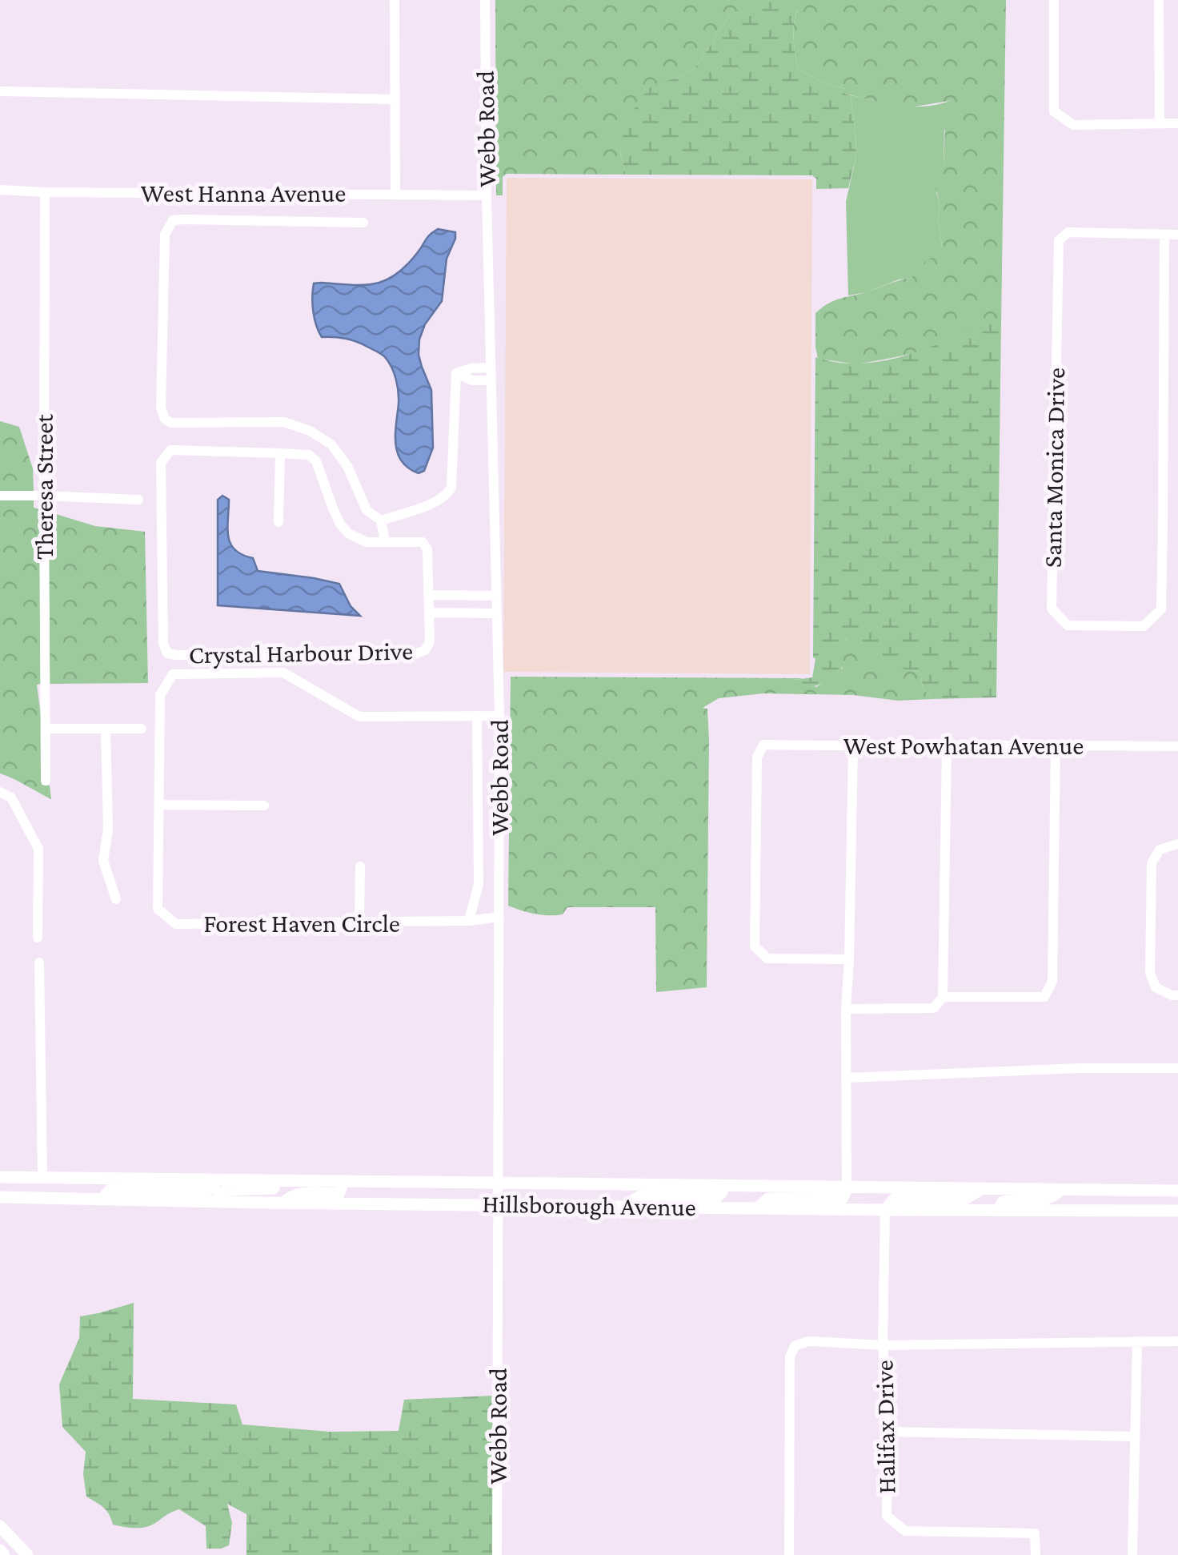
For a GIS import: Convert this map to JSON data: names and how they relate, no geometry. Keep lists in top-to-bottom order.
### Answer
{
  "streets": {
    "main road": ["Hillsborough Avenue"],
    "street": [
      "Webb Road",
      "West Hanna Avenue",
      "Santa Monica Drive",
      "Theresa Street",
      "Crystal Harbour Drive",
      "West Powhatan Avenue",
      "Forest Haven Circle",
      "Halifax Drive"
    ]
  },
  "crossings": [
    ["Webb Road", "West Hanna Avenue"],
    ["Webb Road", "Crystal Harbour Drive"],
    ["Webb Road", "Forest Haven Circle"],
    ["Webb Road", "Hillsborough Avenue"],
    ["West Hanna Avenue", "Theresa Street"],
    ["Hillsborough Avenue", "Halifax Drive"]
  ]
}
